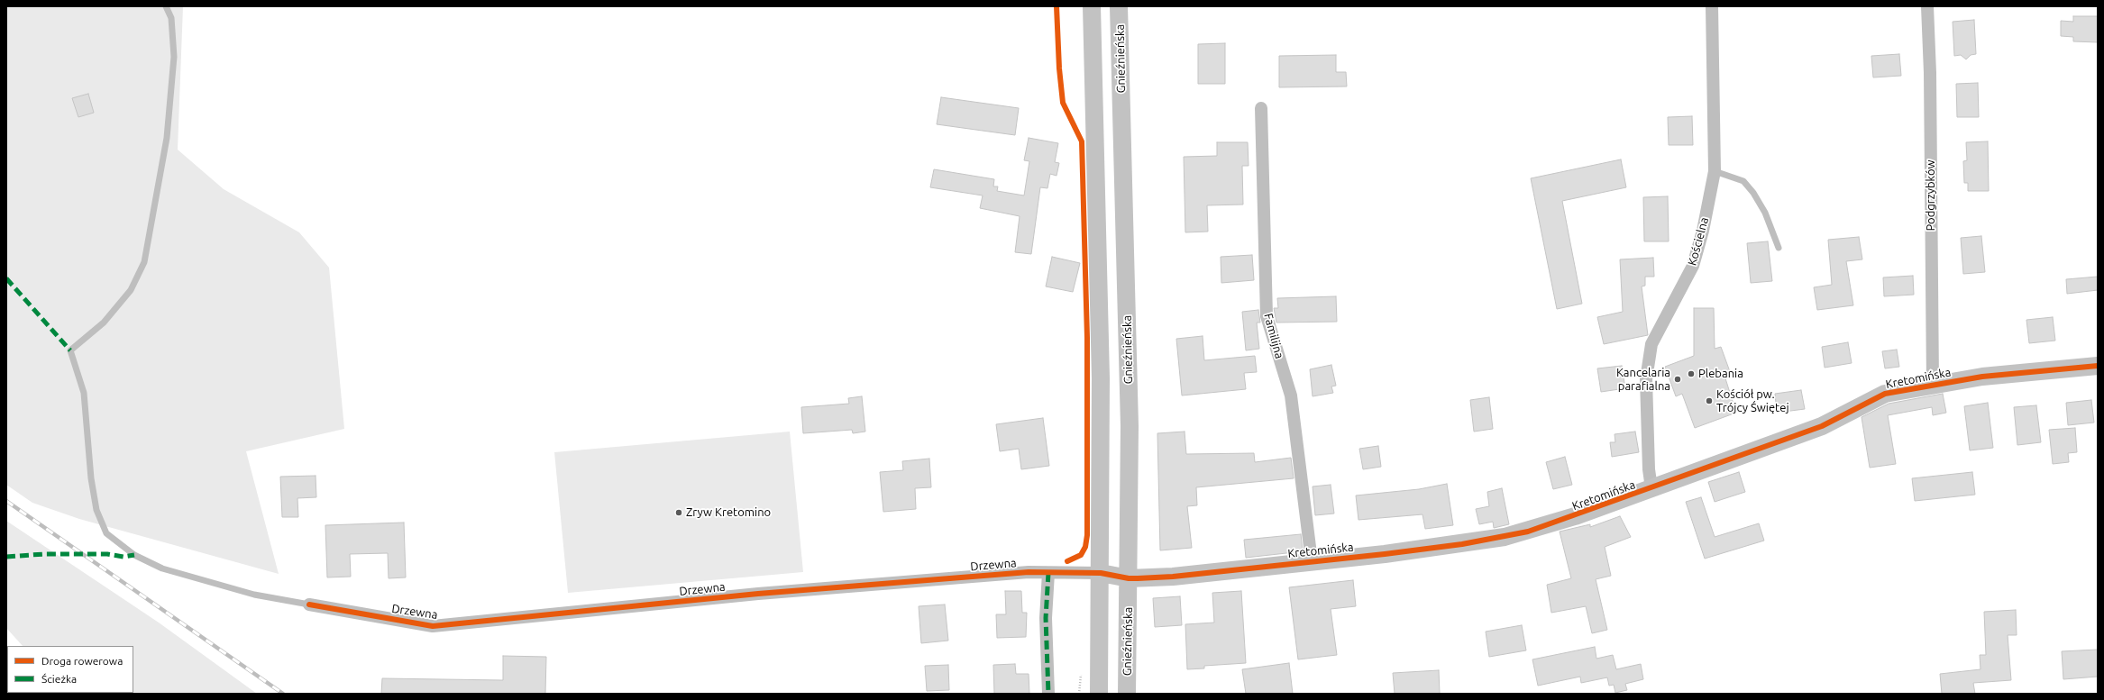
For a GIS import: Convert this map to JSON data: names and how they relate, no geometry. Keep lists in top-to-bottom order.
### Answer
{
  "streets": {
    "main road": ["Gnieźnieńska", "Kretomińska"],
    "street": [
      "Podgrzybków",
      "Kościelna",
      "Familijna",
      "Drzewna"
    ]
  },
  "crossings": [
    ["Gnieźnieńska", "Kretomińska"],
    ["Podgrzybków", "Kretomińska"],
    ["Kościelna", "Kretomińska"],
    ["Familijna", "Kretomińska"],
    ["Kretomińska", "Drzewna"]
  ],
  "places": [
    "Plebania",
    "Kancelaria parafialna",
    "Kościół pw. Trójcy Świętej",
    "Zryw Kretomino"
  ],
  "legend": ["Droga rowerowa", "Ścieżka"]
}
